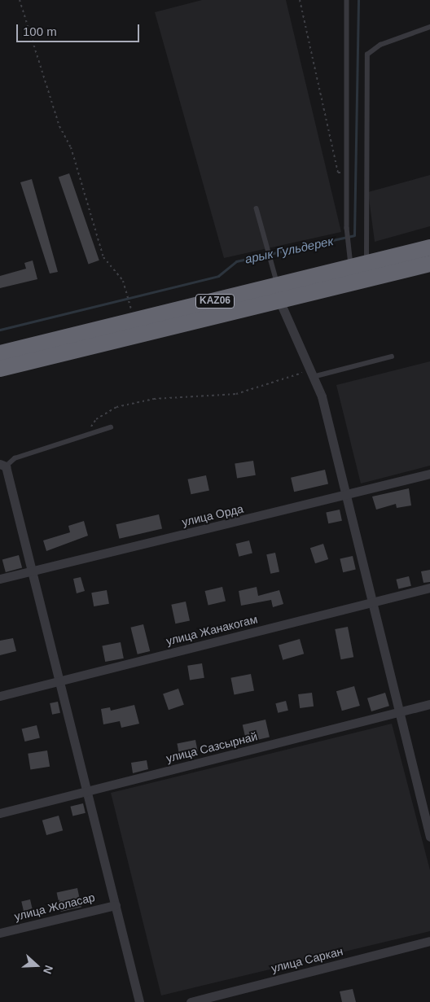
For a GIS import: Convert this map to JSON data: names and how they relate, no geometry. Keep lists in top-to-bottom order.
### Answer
{
  "streets": {
    "highway": ["KАZ06"],
    "street": [
      "улица Орда",
      "улица Жанакогам",
      "улица Сазсырнай",
      "улица Жоласар",
      "улица Саркан"
    ]
  },
  "water": ["арык Гульдерек"],
  "scale_bar": "100 m",
  "north": "right"
}
